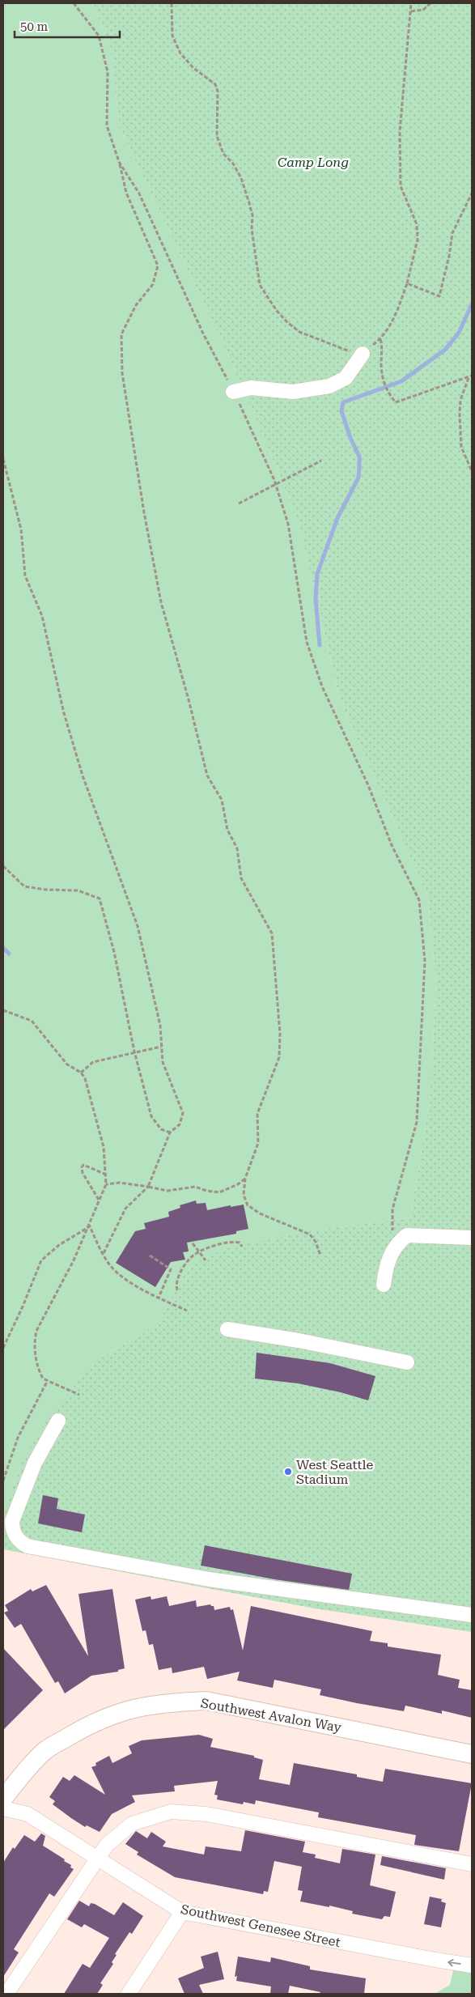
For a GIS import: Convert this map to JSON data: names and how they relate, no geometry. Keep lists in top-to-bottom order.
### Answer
{
  "streets": {
    "main road": ["Southwest Avalon Way"],
    "street": ["Southwest Genesee Street"]
  },
  "parks": ["Camp Long"],
  "places": ["West Seattle Stadium"],
  "scale_bar": "50 m"
}
